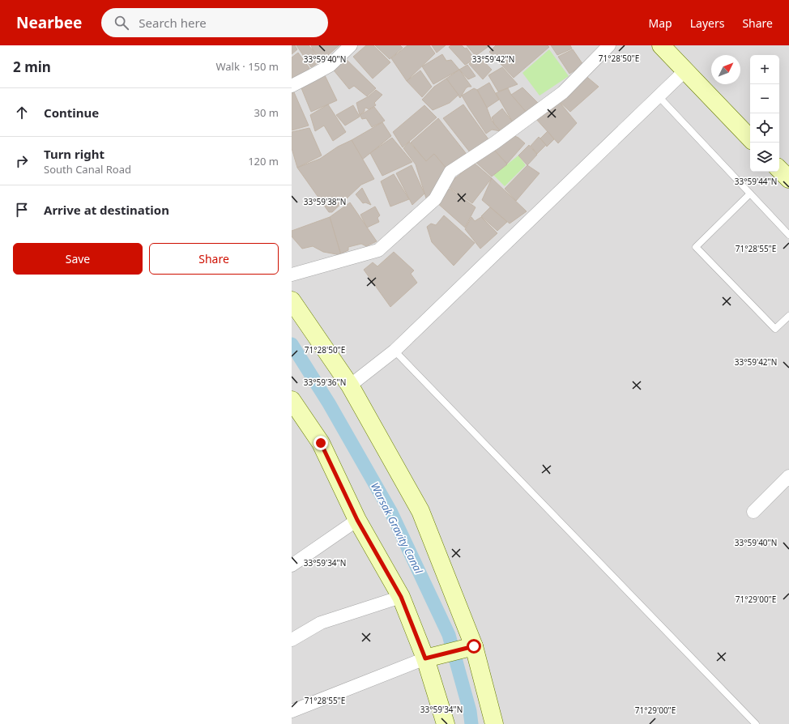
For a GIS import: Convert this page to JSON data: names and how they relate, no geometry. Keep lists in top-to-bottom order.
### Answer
{
  "water": ["Warsak Gravity Canal"],
  "north": "top right",
  "page": {
    "header": "Nearbee",
    "search": "Search here",
    "nav": ["Map", "Layers", "Share"],
    "heading": ["2 min", "Walk · 150 m"],
    "map_buttons": ["+", "−"],
    "list": [
      ["Continue", "30 m"],
      ["Turn right", "South Canal Road", "120 m"],
      "Arrive at destination"
    ],
    "buttons": ["Save", "Share"]
  },
  "coordinates": [
    "71°28'50\"E",
    "33°59'40\"N",
    "33°59'42\"N",
    "33°59'44\"N",
    "33°59'38\"N",
    "71°28'55\"E",
    "33°59'36\"N",
    "33°59'34\"N",
    "71°29'00\"E"
  ]
}
